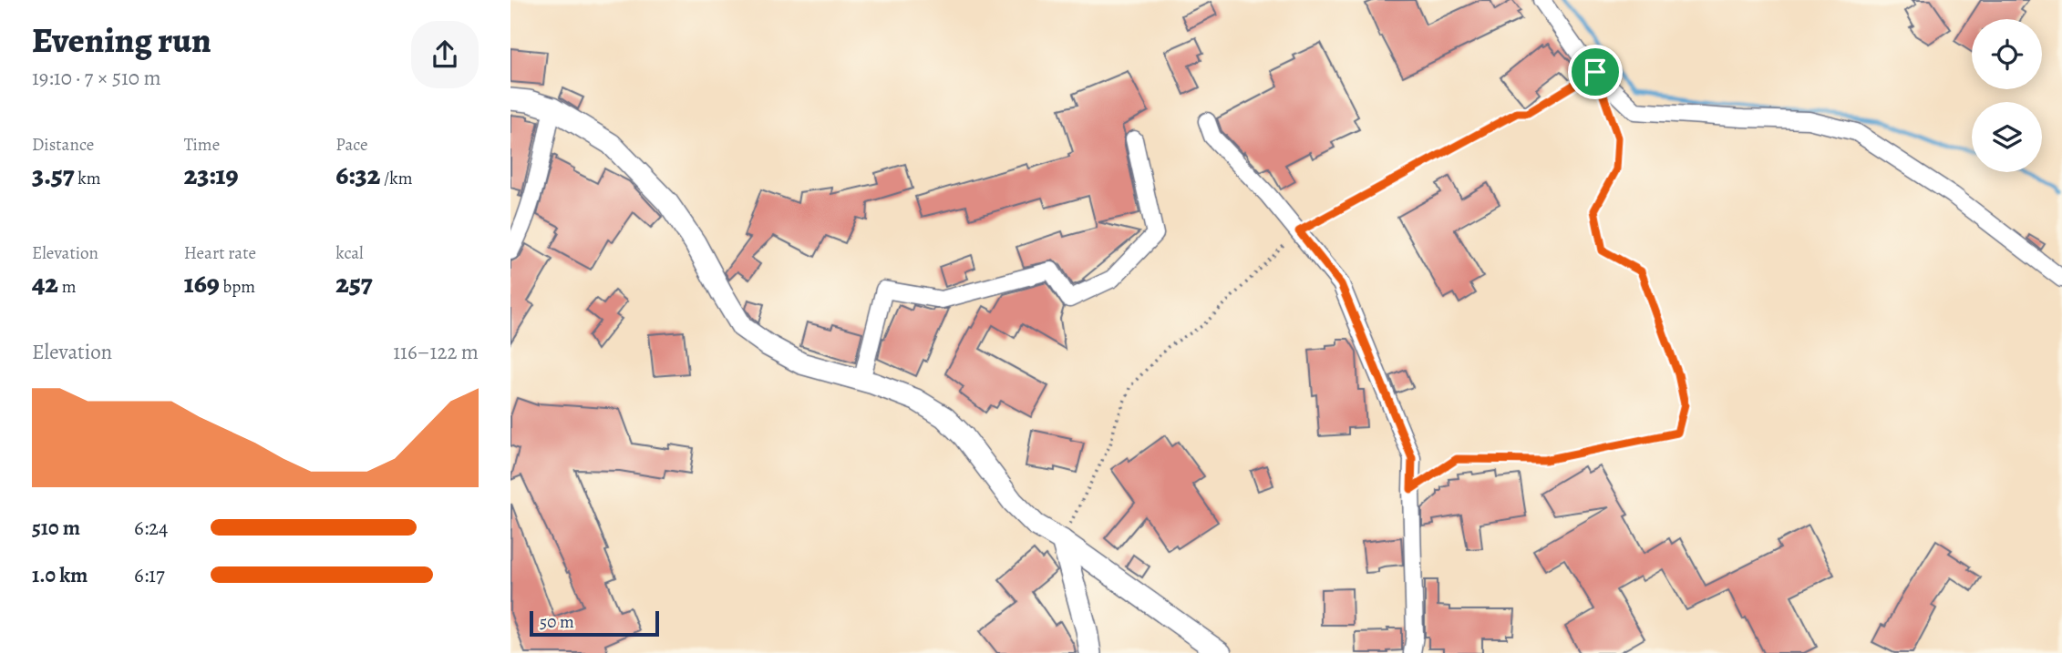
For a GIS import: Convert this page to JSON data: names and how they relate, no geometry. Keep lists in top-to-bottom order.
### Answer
{
  "scale_bar": "50 m",
  "page": {
    "heading": ["Evening run", "19:10 · 7 × 510 m"],
    "stats": [
      ["Distance", "3.57 km"],
      ["Time", "23:19"],
      ["Pace", "6:32 /km"],
      ["Elevation", "42 m"],
      ["Heart rate", "169 bpm"],
      ["kcal", "257"]
    ],
    "chart": ["Elevation", "116–122 m"],
    "list": [
      {
        "name": "510 m",
        "note": "6:24"
      },
      {
        "name": "1.0 km",
        "note": "6:17"
      }
    ],
    "scale": "50 m"
  }
}
